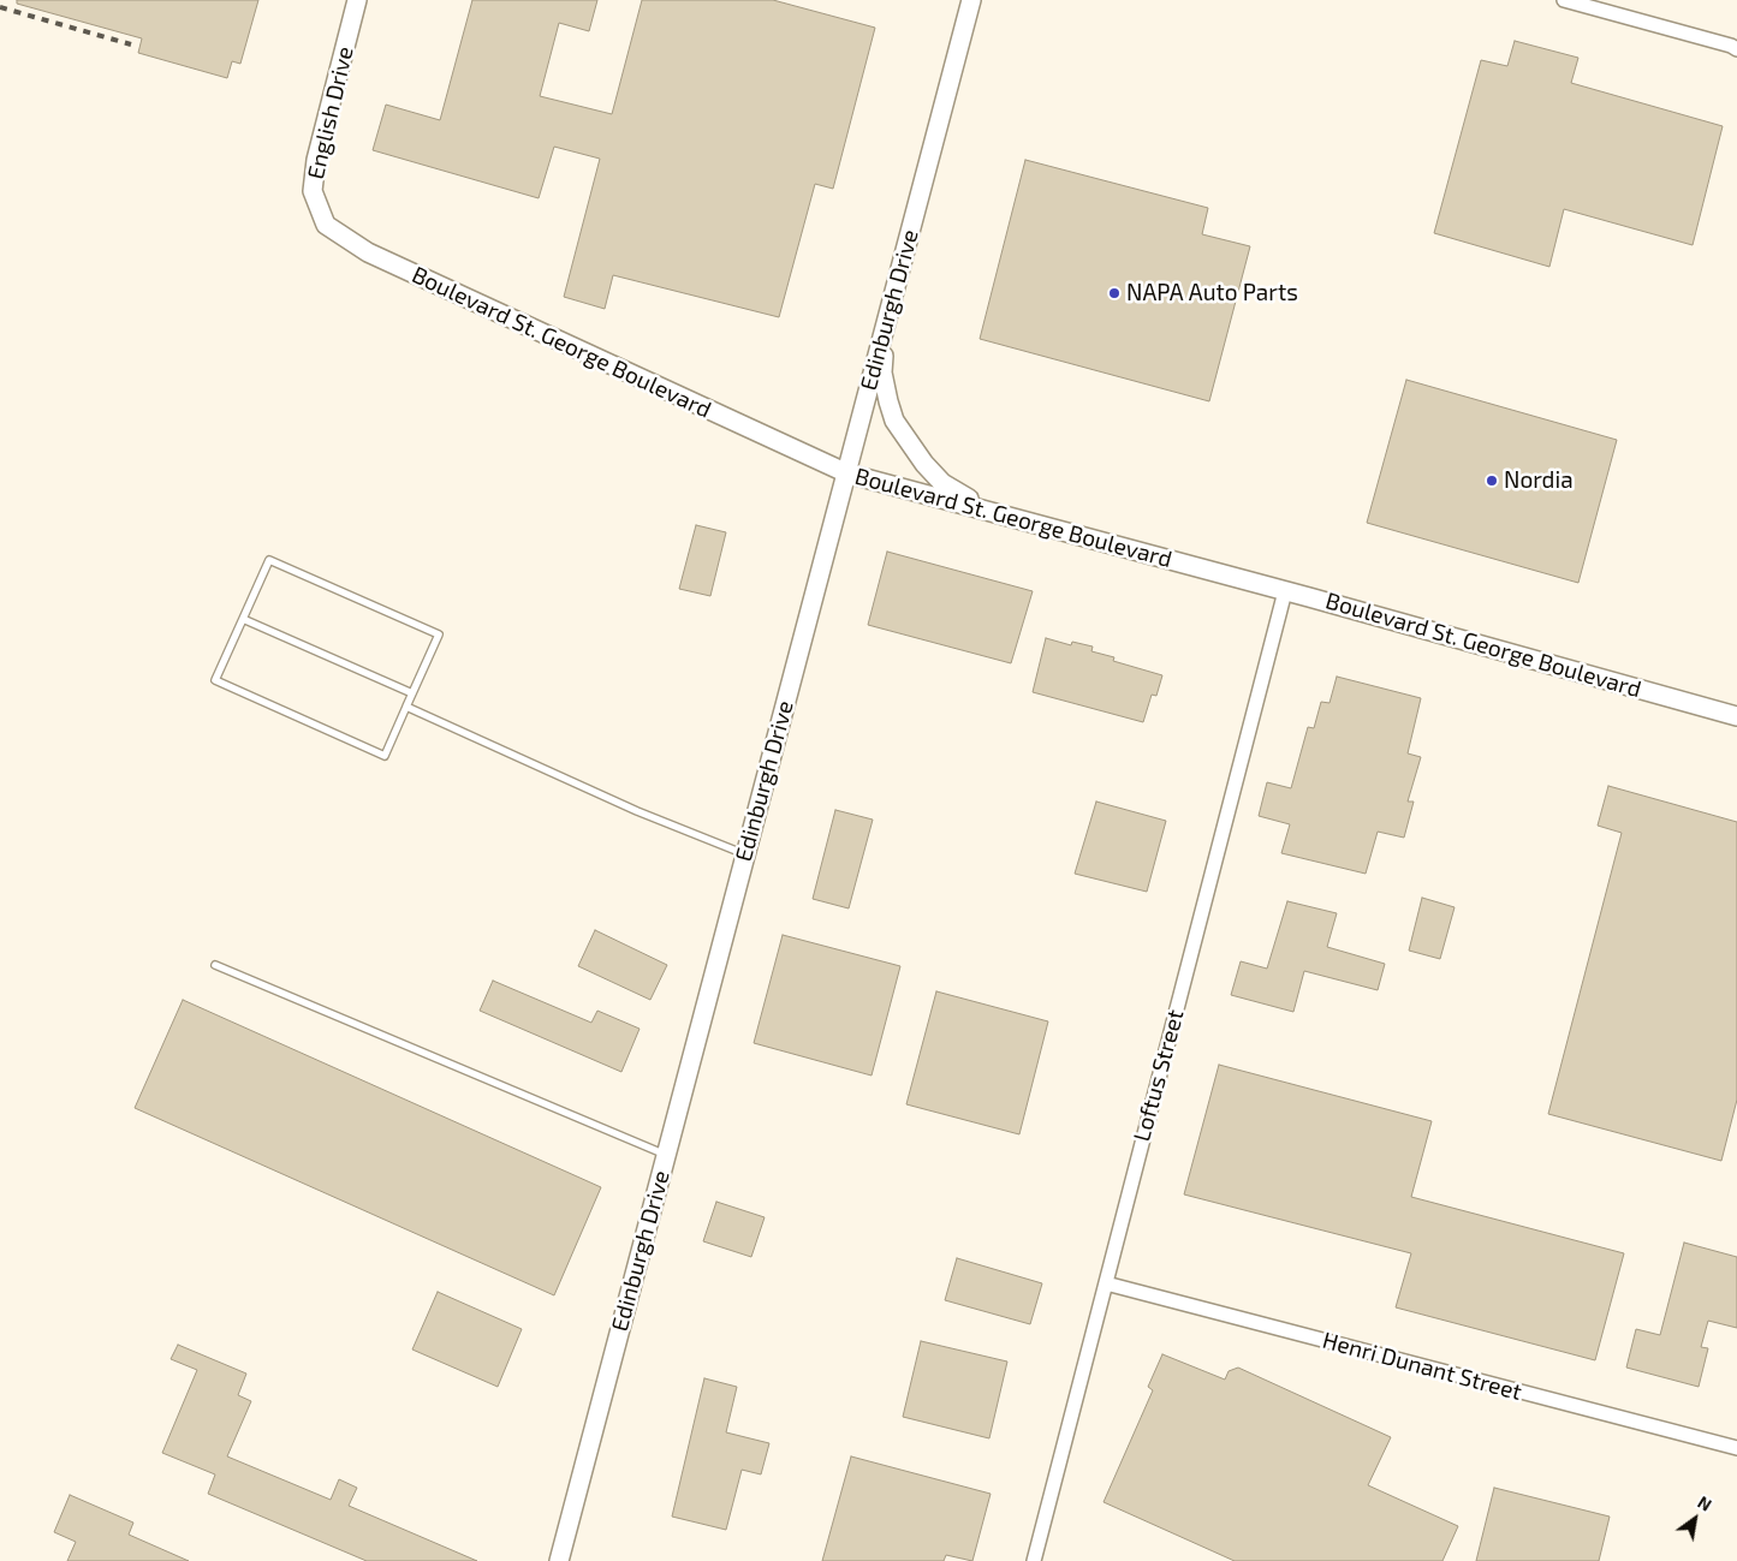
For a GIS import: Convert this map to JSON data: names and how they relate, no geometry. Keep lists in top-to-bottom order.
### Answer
{
  "streets": {
    "street": [
      "English Drive",
      "Edinburgh Drive",
      "Boulevard St. George Boulevard",
      "Loftus Street",
      "Henri Dunant Street"
    ]
  },
  "crossings": [
    ["English Drive", "Boulevard St. George Boulevard"],
    ["Edinburgh Drive", "Boulevard St. George Boulevard"],
    ["Boulevard St. George Boulevard", "Loftus Street"],
    ["Loftus Street", "Henri Dunant Street"]
  ],
  "places": ["NAPA Auto Parts", "Nordia"],
  "north": "top right"
}
